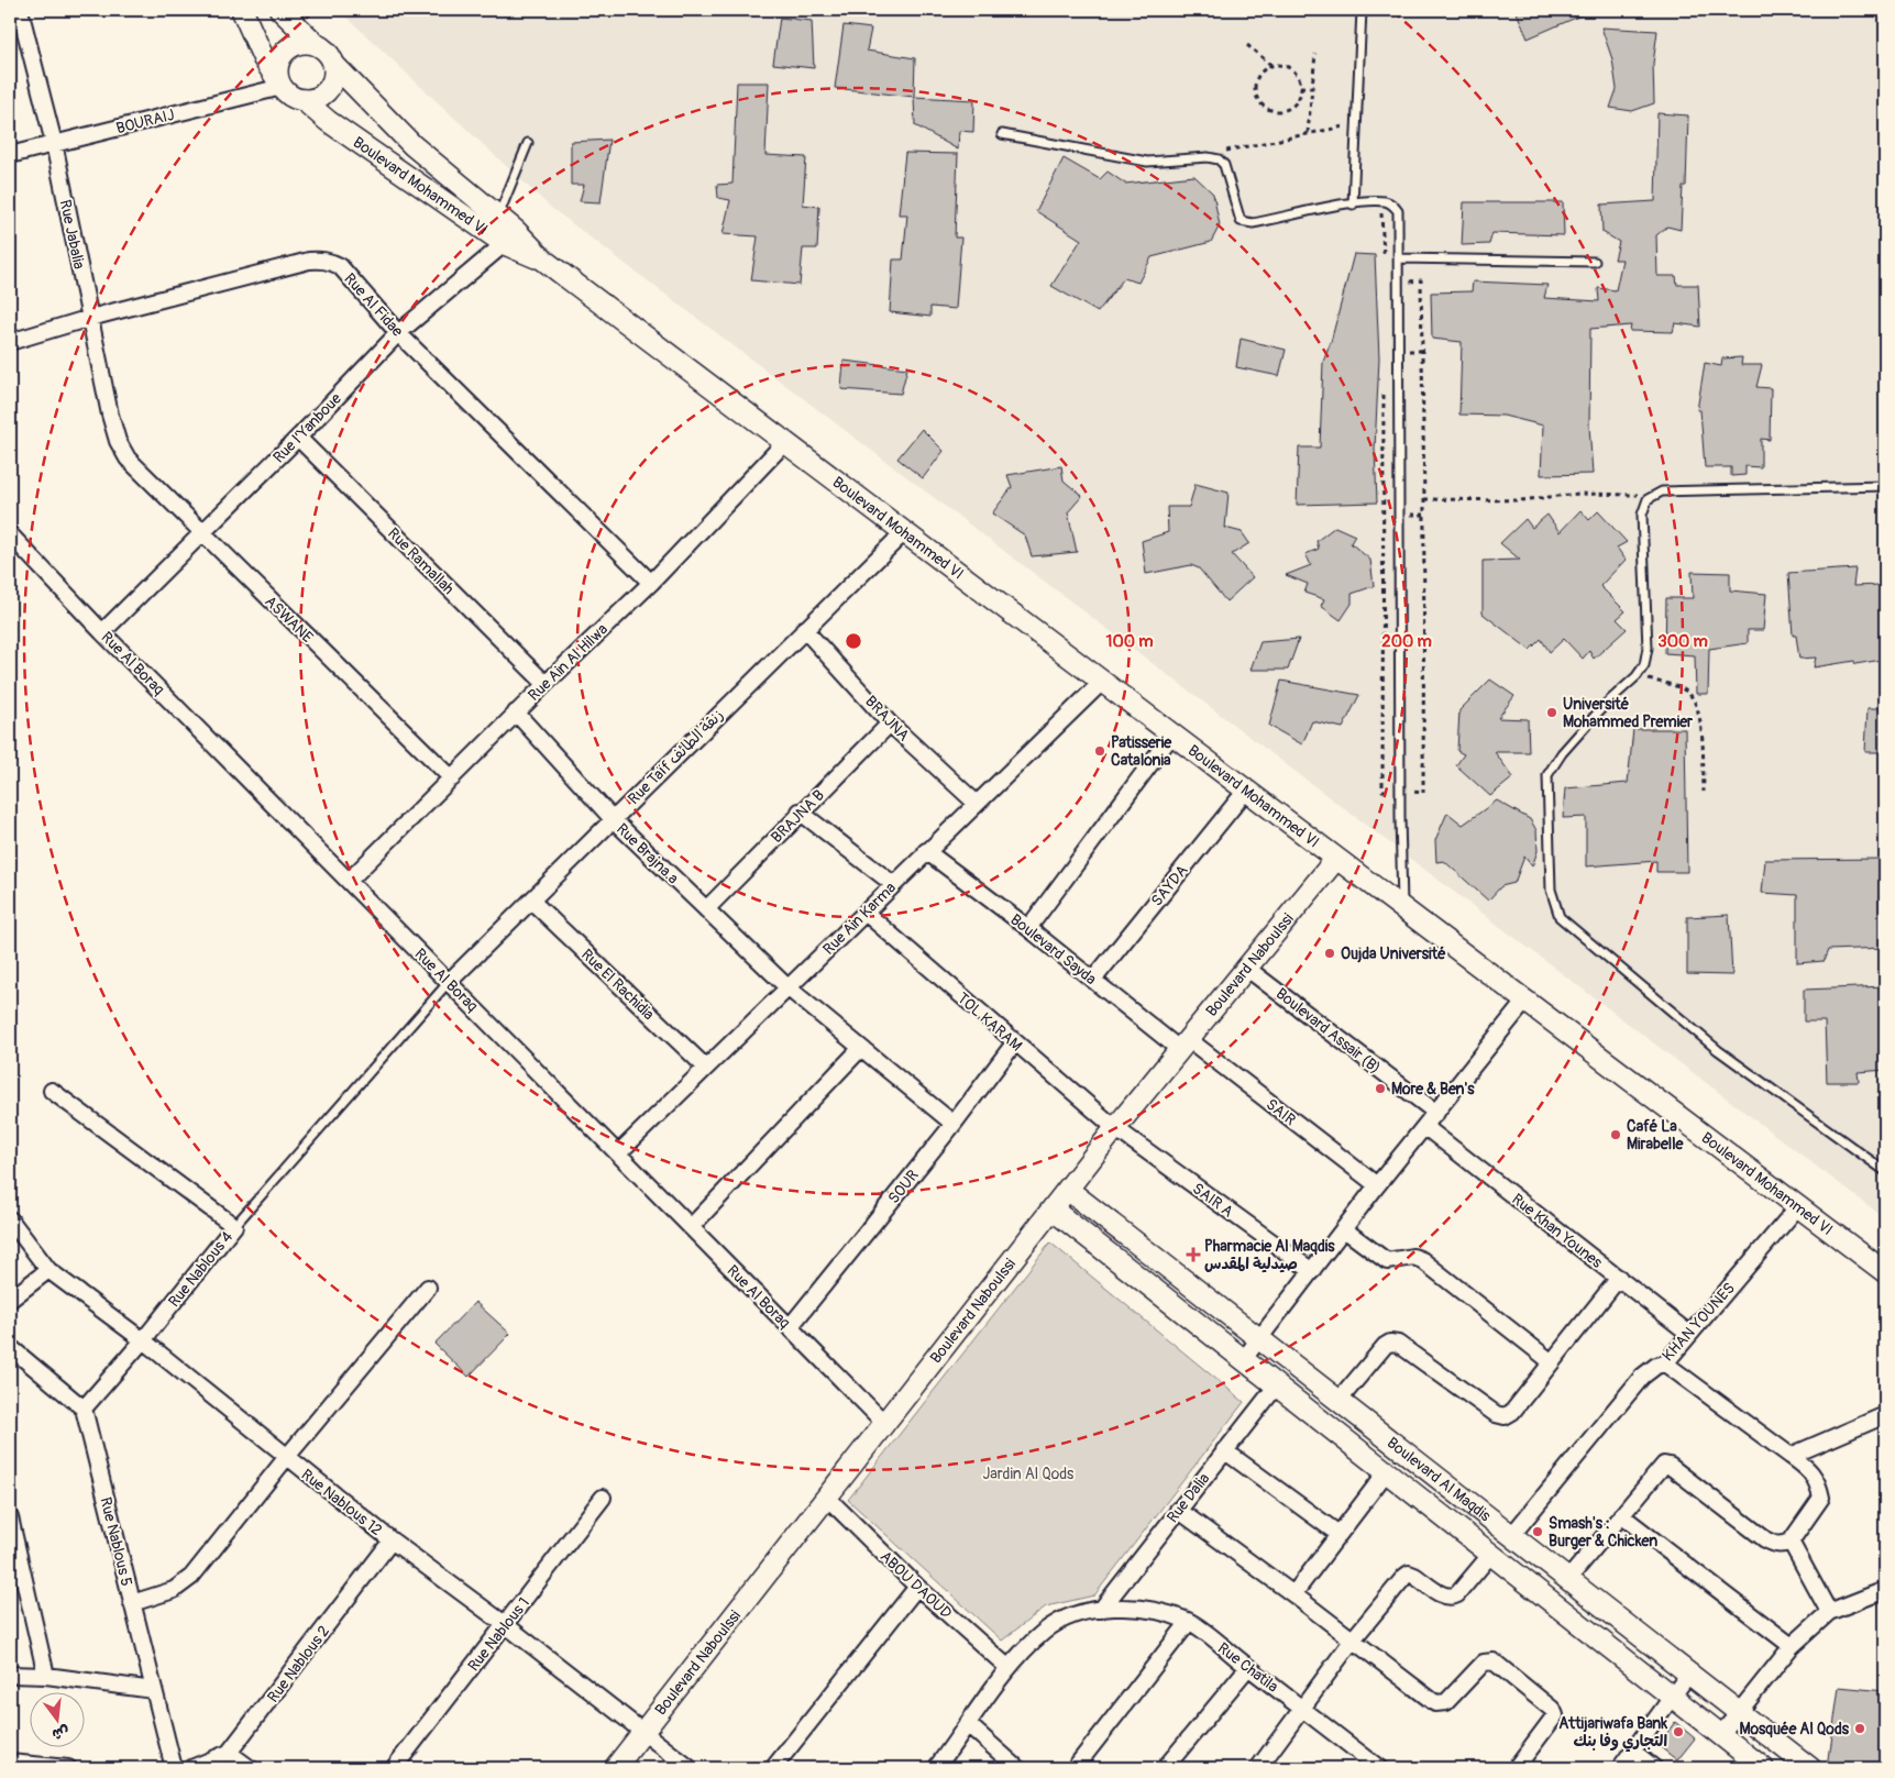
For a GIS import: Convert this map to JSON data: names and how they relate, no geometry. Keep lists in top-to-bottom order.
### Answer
{
  "streets": {
    "street": [
      "BOURAIJ",
      "Boulevard Mohammed VI",
      "Rue Jabalia",
      "Rue Al Fidae",
      "Rue l’Yanboue",
      "Rue Ramallah",
      "ASWANE",
      "Rue Ain Al Hilwa",
      "Rue Al Boraq",
      "BRAJNA",
      "Rue Taïf زنقة الطائف",
      "BRAJNA B",
      "Rue Brajna.a",
      "SAYDA",
      "Rue Ain Karma",
      "Boulevard Sayda",
      "Boulevard Naboulssi",
      "Rue El Rachidia",
      "TOL KARAM",
      "Boulevard Assair (B)",
      "SAIR",
      "SOUR",
      "SAIR A",
      "Rue Khan Younes",
      "Rue Nablous 4",
      "KHAN YOUNES",
      "Boulevard Al Maqdis",
      "Rue Dalia",
      "Rue Nablous 12",
      "Rue Nablous 5",
      "ABOU DAOUD",
      "Rue Nablous 1",
      "Rue Nablous 2",
      "Rue Chatila"
    ]
  },
  "crossings": [
    ["BOURAIJ", "Boulevard Mohammed VI"],
    ["BOURAIJ", "Rue Jabalia"],
    ["Boulevard Mohammed VI", "Rue l’Yanboue"],
    ["Boulevard Mohammed VI", "Rue Ain Al Hilwa"],
    ["Boulevard Mohammed VI", "Rue Taïf زنقة الطائف"],
    ["Boulevard Mohammed VI", "SAYDA"],
    ["Boulevard Mohammed VI", "Rue Ain Karma"],
    ["Boulevard Mohammed VI", "Boulevard Naboulssi"],
    ["Boulevard Mohammed VI", "KHAN YOUNES"],
    ["Rue Jabalia", "Rue Al Fidae"],
    ["Rue Jabalia", "ASWANE"],
    ["Rue Al Fidae", "Rue l’Yanboue"],
    ["Rue Al Fidae", "Rue Ain Al Hilwa"],
    ["Rue l’Yanboue", "Rue Ramallah"],
    ["Rue l’Yanboue", "ASWANE"],
    ["Rue l’Yanboue", "Rue Al Boraq"],
    ["Rue Ramallah", "Rue Ain Al Hilwa"],
    ["ASWANE", "Rue Ain Al Hilwa"],
    ["Rue Ain Al Hilwa", "Rue Al Boraq"],
    ["Rue Ain Al Hilwa", "Rue Brajna.a"],
    ["Rue Al Boraq", "Rue Taïf زنقة الطائف"],
    ["Rue Al Boraq", "Rue Ain Karma"],
    ["Rue Al Boraq", "Boulevard Naboulssi"],
    ["Rue Al Boraq", "SOUR"],
    ["BRAJNA", "Rue Taïf زنقة الطائف"],
    ["BRAJNA", "BRAJNA B"],
    ["BRAJNA", "Rue Ain Karma"],
    ["Rue Taïf زنقة الطائف", "Rue Brajna.a"],
    ["Rue Taïf زنقة الطائف", "Rue El Rachidia"],
    ["BRAJNA B", "Rue Brajna.a"],
    ["Rue Brajna.a", "Rue Ain Karma"],
    ["Rue Brajna.a", "SOUR"],
    ["SAYDA", "Boulevard Sayda"],
    ["Rue Ain Karma", "Boulevard Sayda"],
    ["Rue Ain Karma", "Rue El Rachidia"],
    ["Rue Ain Karma", "TOL KARAM"],
    ["Boulevard Sayda", "Boulevard Naboulssi"],
    ["Boulevard Sayda", "SAIR"],
    ["Boulevard Naboulssi", "TOL KARAM"],
    ["Boulevard Naboulssi", "Boulevard Assair (B)"],
    ["Boulevard Naboulssi", "SAIR"],
    ["Boulevard Naboulssi", "SAIR A"],
    ["Boulevard Naboulssi", "Boulevard Al Maqdis"],
    ["Boulevard Naboulssi", "Rue Nablous 12"],
    ["Boulevard Naboulssi", "ABOU DAOUD"],
    ["TOL KARAM", "SOUR"],
    ["TOL KARAM", "SAIR A"],
    ["Rue Khan Younes", "KHAN YOUNES"],
    ["Rue Nablous 4", "Rue Nablous 12"],
    ["Rue Nablous 4", "Rue Nablous 5"],
    ["KHAN YOUNES", "Boulevard Al Maqdis"],
    ["Boulevard Al Maqdis", "Rue Dalia"],
    ["Rue Dalia", "Rue Chatila"],
    ["Rue Nablous 12", "Rue Nablous 1"],
    ["Rue Nablous 12", "Rue Nablous 2"],
    ["ABOU DAOUD", "Rue Chatila"]
  ],
  "parks": ["Jardin Al Qods"],
  "places": {
    "other": [
      "Université Mohammed Premier",
      "Patisserie Catalonia",
      "Oujda Université",
      "More & Ben's",
      "Café La Mirabelle",
      "Smash's : Burger & Chicken",
      "Mosquée Al Qods",
      "Attijariwafa Bank التجاري وفا بنك"
    ],
    "health": ["Pharmacie Al Maqdis صيدلية المقدس"]
  },
  "north": "bottom",
  "rings": ["100 m", "200 m", "300 m"]
}
